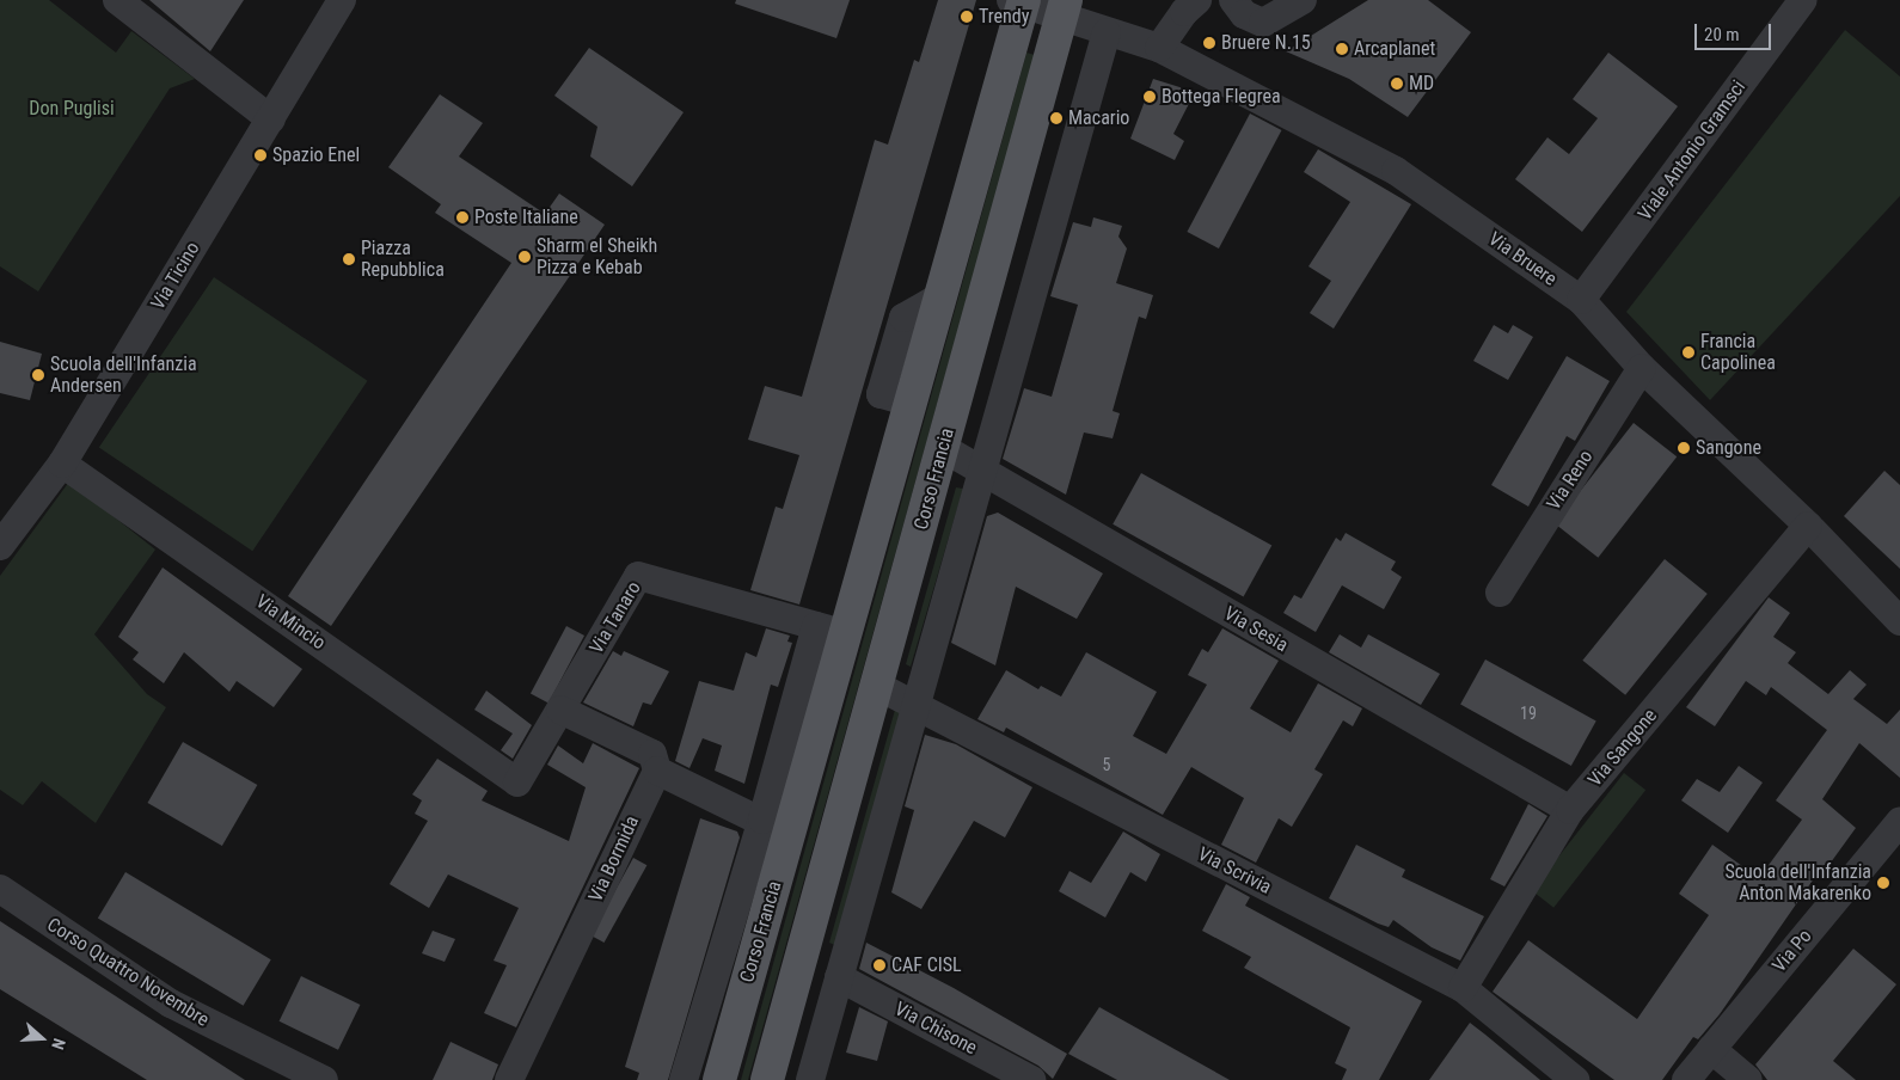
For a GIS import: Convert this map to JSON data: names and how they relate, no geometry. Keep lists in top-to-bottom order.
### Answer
{
  "streets": {
    "main road": ["Corso Francia"],
    "street": [
      "Viale Antonio Gramsci",
      "Via Bruere",
      "Via Ticino",
      "Via Reno",
      "Via Tanaro",
      "Via Mincio",
      "Via Sesia",
      "Via Sangone",
      "Via Bormida",
      "Via Scrivia",
      "Via Po",
      "Corso Quattro Novembre",
      "Via Chisone"
    ]
  },
  "crossings": [
    ["Viale Antonio Gramsci", "Via Bruere"],
    ["Via Bruere", "Corso Francia"],
    ["Via Bruere", "Via Reno"],
    ["Via Bruere", "Via Sangone"],
    ["Via Ticino", "Via Mincio"],
    ["Corso Francia", "Via Tanaro"],
    ["Corso Francia", "Via Sesia"],
    ["Corso Francia", "Via Scrivia"],
    ["Via Tanaro", "Via Mincio"],
    ["Via Sesia", "Via Sangone"],
    ["Via Sangone", "Via Scrivia"]
  ],
  "parks": ["Don Puglisi"],
  "places": [
    "Trendy",
    "Bruere N.15",
    "Arcaplanet",
    "MD",
    "Bottega Flegrea",
    "Macario",
    "Spazio Enel",
    "Poste Italiane",
    "Sharm el Sheikh Pizza e Kebab",
    "Piazza Repubblica",
    "Francia Capolinea",
    "Scuola dell'Infanzia Andersen",
    "Sangone",
    "Scuola dell'Infanzia Anton Makarenko",
    "CAF CISL"
  ],
  "house_numbers": ["19", "5"],
  "scale_bar": "20 m",
  "north": "right"
}
